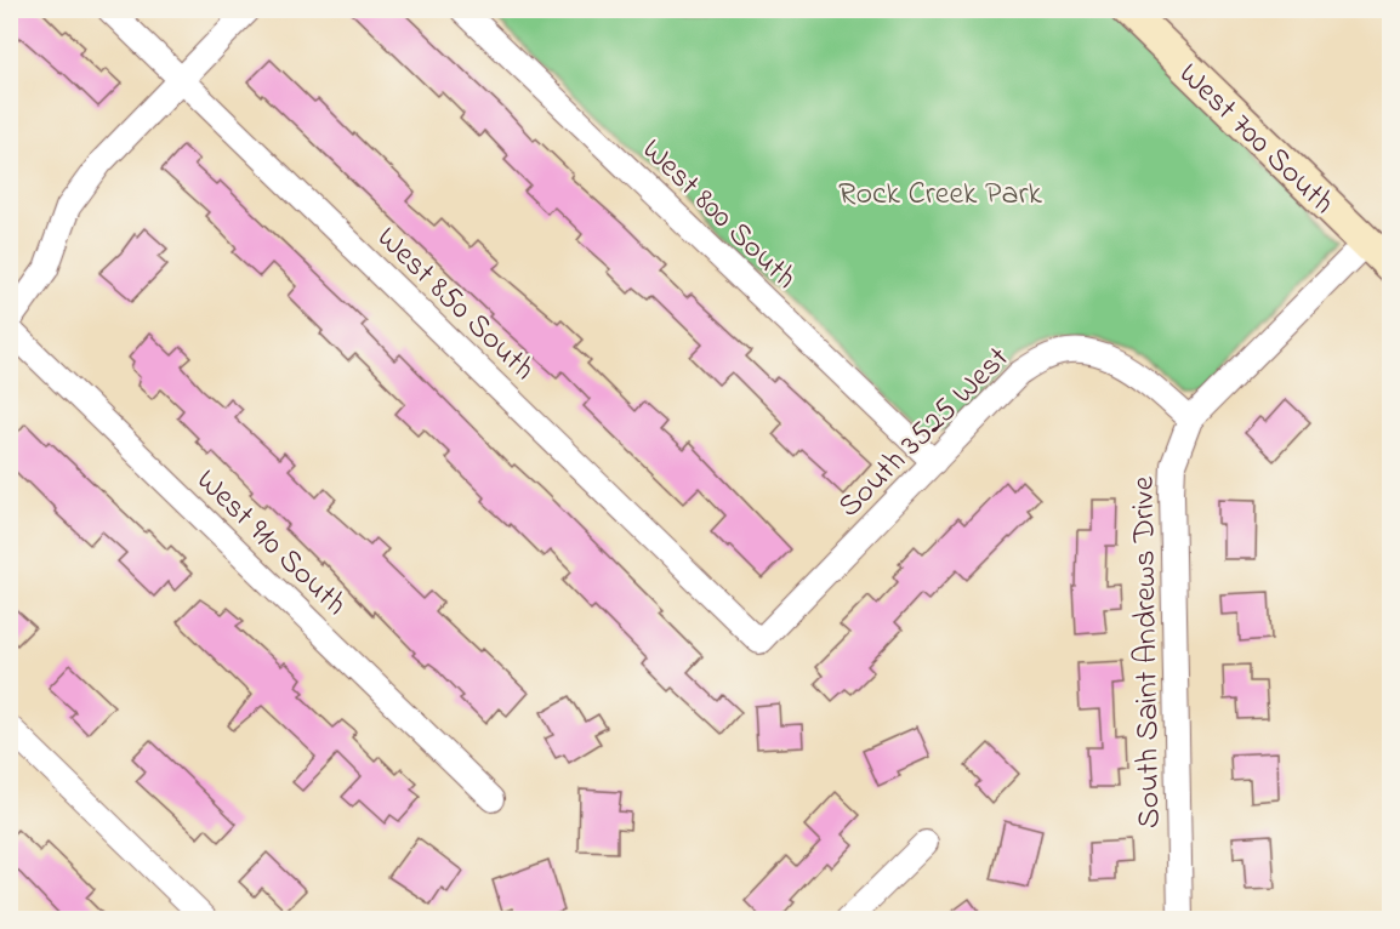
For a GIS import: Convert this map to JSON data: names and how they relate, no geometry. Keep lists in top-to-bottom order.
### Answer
{
  "streets": {
    "street": [
      "West 700 South",
      "West 800 South",
      "West 850 South",
      "South 3525 West",
      "West 910 South",
      "South Saint Andrews Drive"
    ]
  },
  "crossings": [
    ["West 700 South", "South Saint Andrews Drive"],
    ["West 800 South", "South 3525 West"],
    ["West 850 South", "South 3525 West"],
    ["South 3525 West", "South Saint Andrews Drive"]
  ],
  "parks": ["Rock Creek Park"]
}
